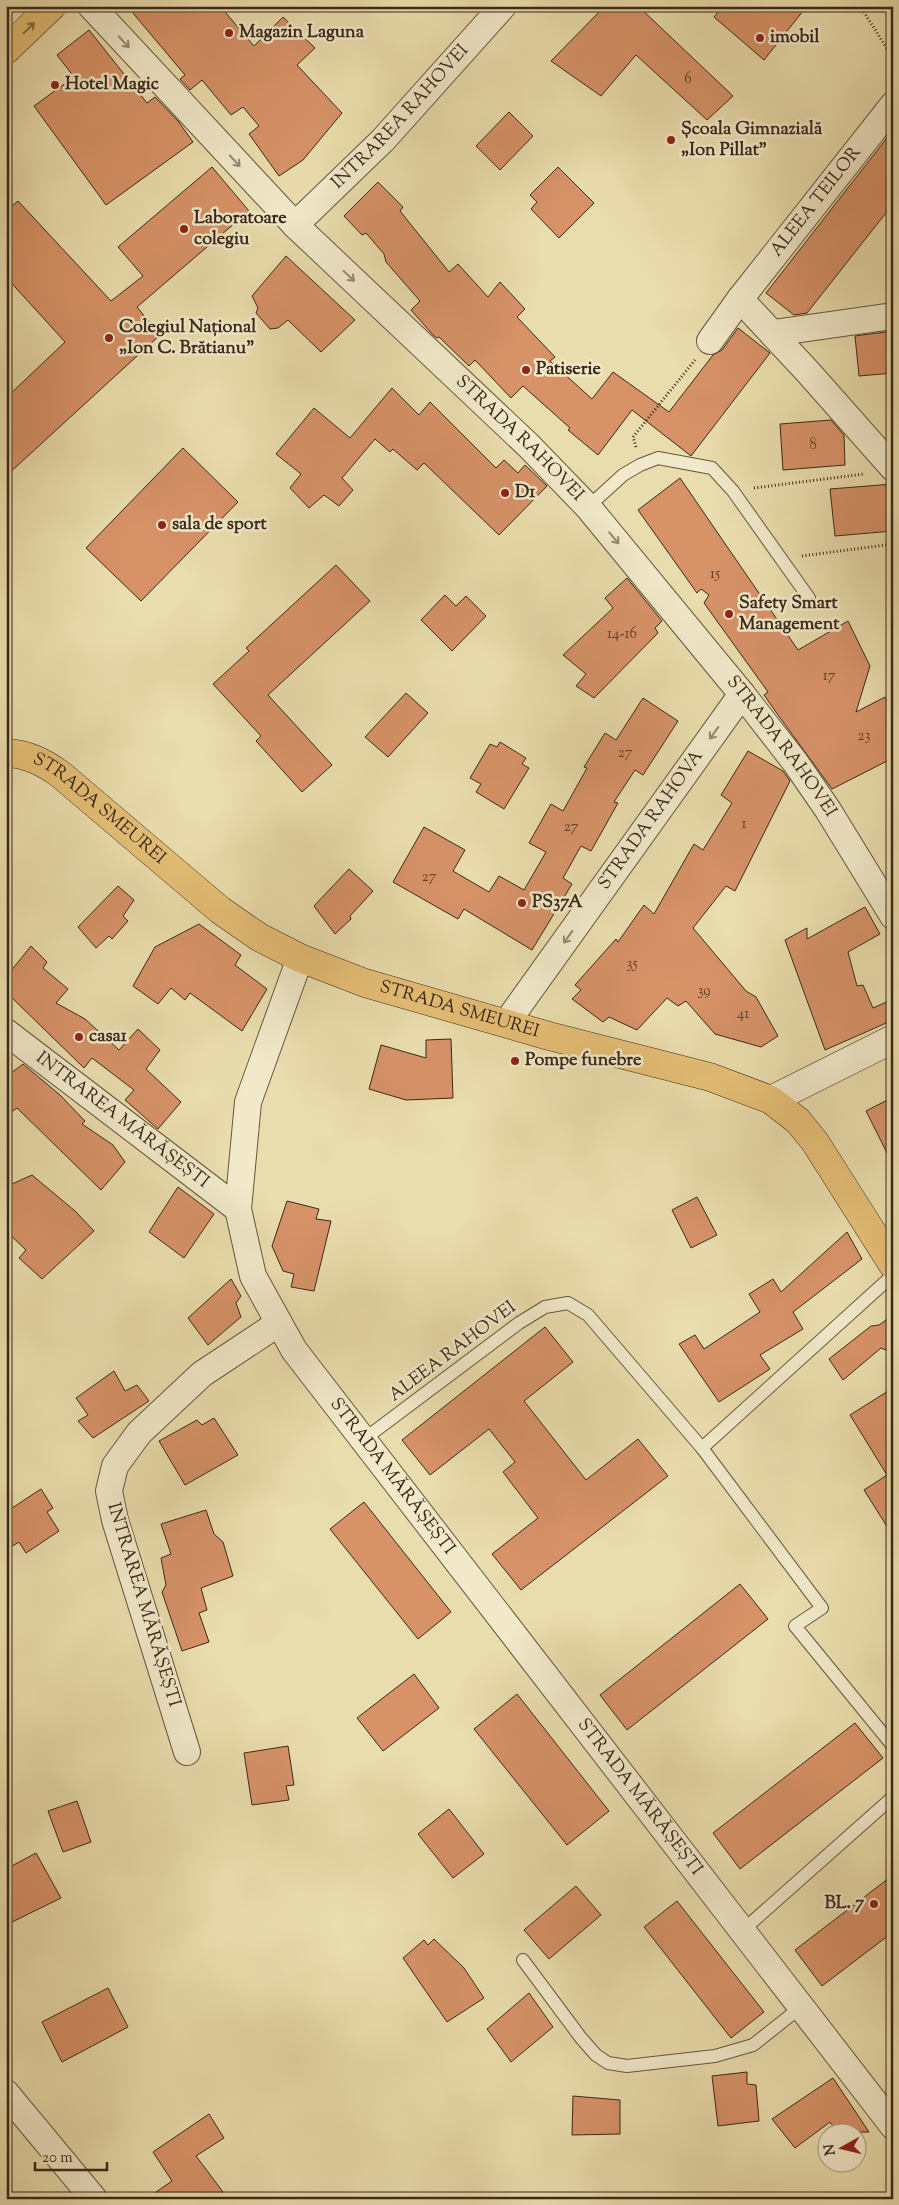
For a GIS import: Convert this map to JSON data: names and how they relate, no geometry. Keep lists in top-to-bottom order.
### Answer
{
  "streets": {
    "main road": ["STRADA SMEUREI"],
    "street": [
      "INTRAREA RAHOVEI",
      "ALEEA TEILOR",
      "STRADA RAHOVEI",
      "STRADA RAHOVA",
      "INTRAREA MĂRĂȘEȘTI",
      "STRADA MĂRĂȘEȘTI"
    ],
    "lane": ["ALEEA RAHOVEI"]
  },
  "crossings": [
    ["INTRAREA RAHOVEI", "STRADA RAHOVEI"],
    ["STRADA RAHOVEI", "STRADA RAHOVA"],
    ["STRADA SMEUREI", "STRADA RAHOVA"],
    ["STRADA SMEUREI", "STRADA MĂRĂȘEȘTI"],
    ["INTRAREA MĂRĂȘEȘTI", "STRADA MĂRĂȘEȘTI"],
    ["ALEEA RAHOVEI", "STRADA MĂRĂȘEȘTI"]
  ],
  "one_way": ["STRADA RAHOVEI", "STRADA RAHOVA"],
  "places": [
    "Magazin Laguna",
    "imobil",
    "Hotel Magic",
    "Școala Gimnazială „Ion Pillat”",
    "Laboratoare colegiu",
    "Colegiul Național „Ion C. Brătianu\"",
    "Patiserie",
    "D1",
    "sala de sport",
    "Safety Smart Management",
    "PS37A",
    "casa1",
    "Pompe funebre",
    "BL. 7"
  ],
  "house_numbers": [
    "6",
    "8",
    "15",
    "14-16",
    "17",
    "23",
    "27",
    "1",
    "27",
    "27",
    "35",
    "39",
    "41"
  ],
  "scale_bar": "20 m",
  "north": "left"
}
